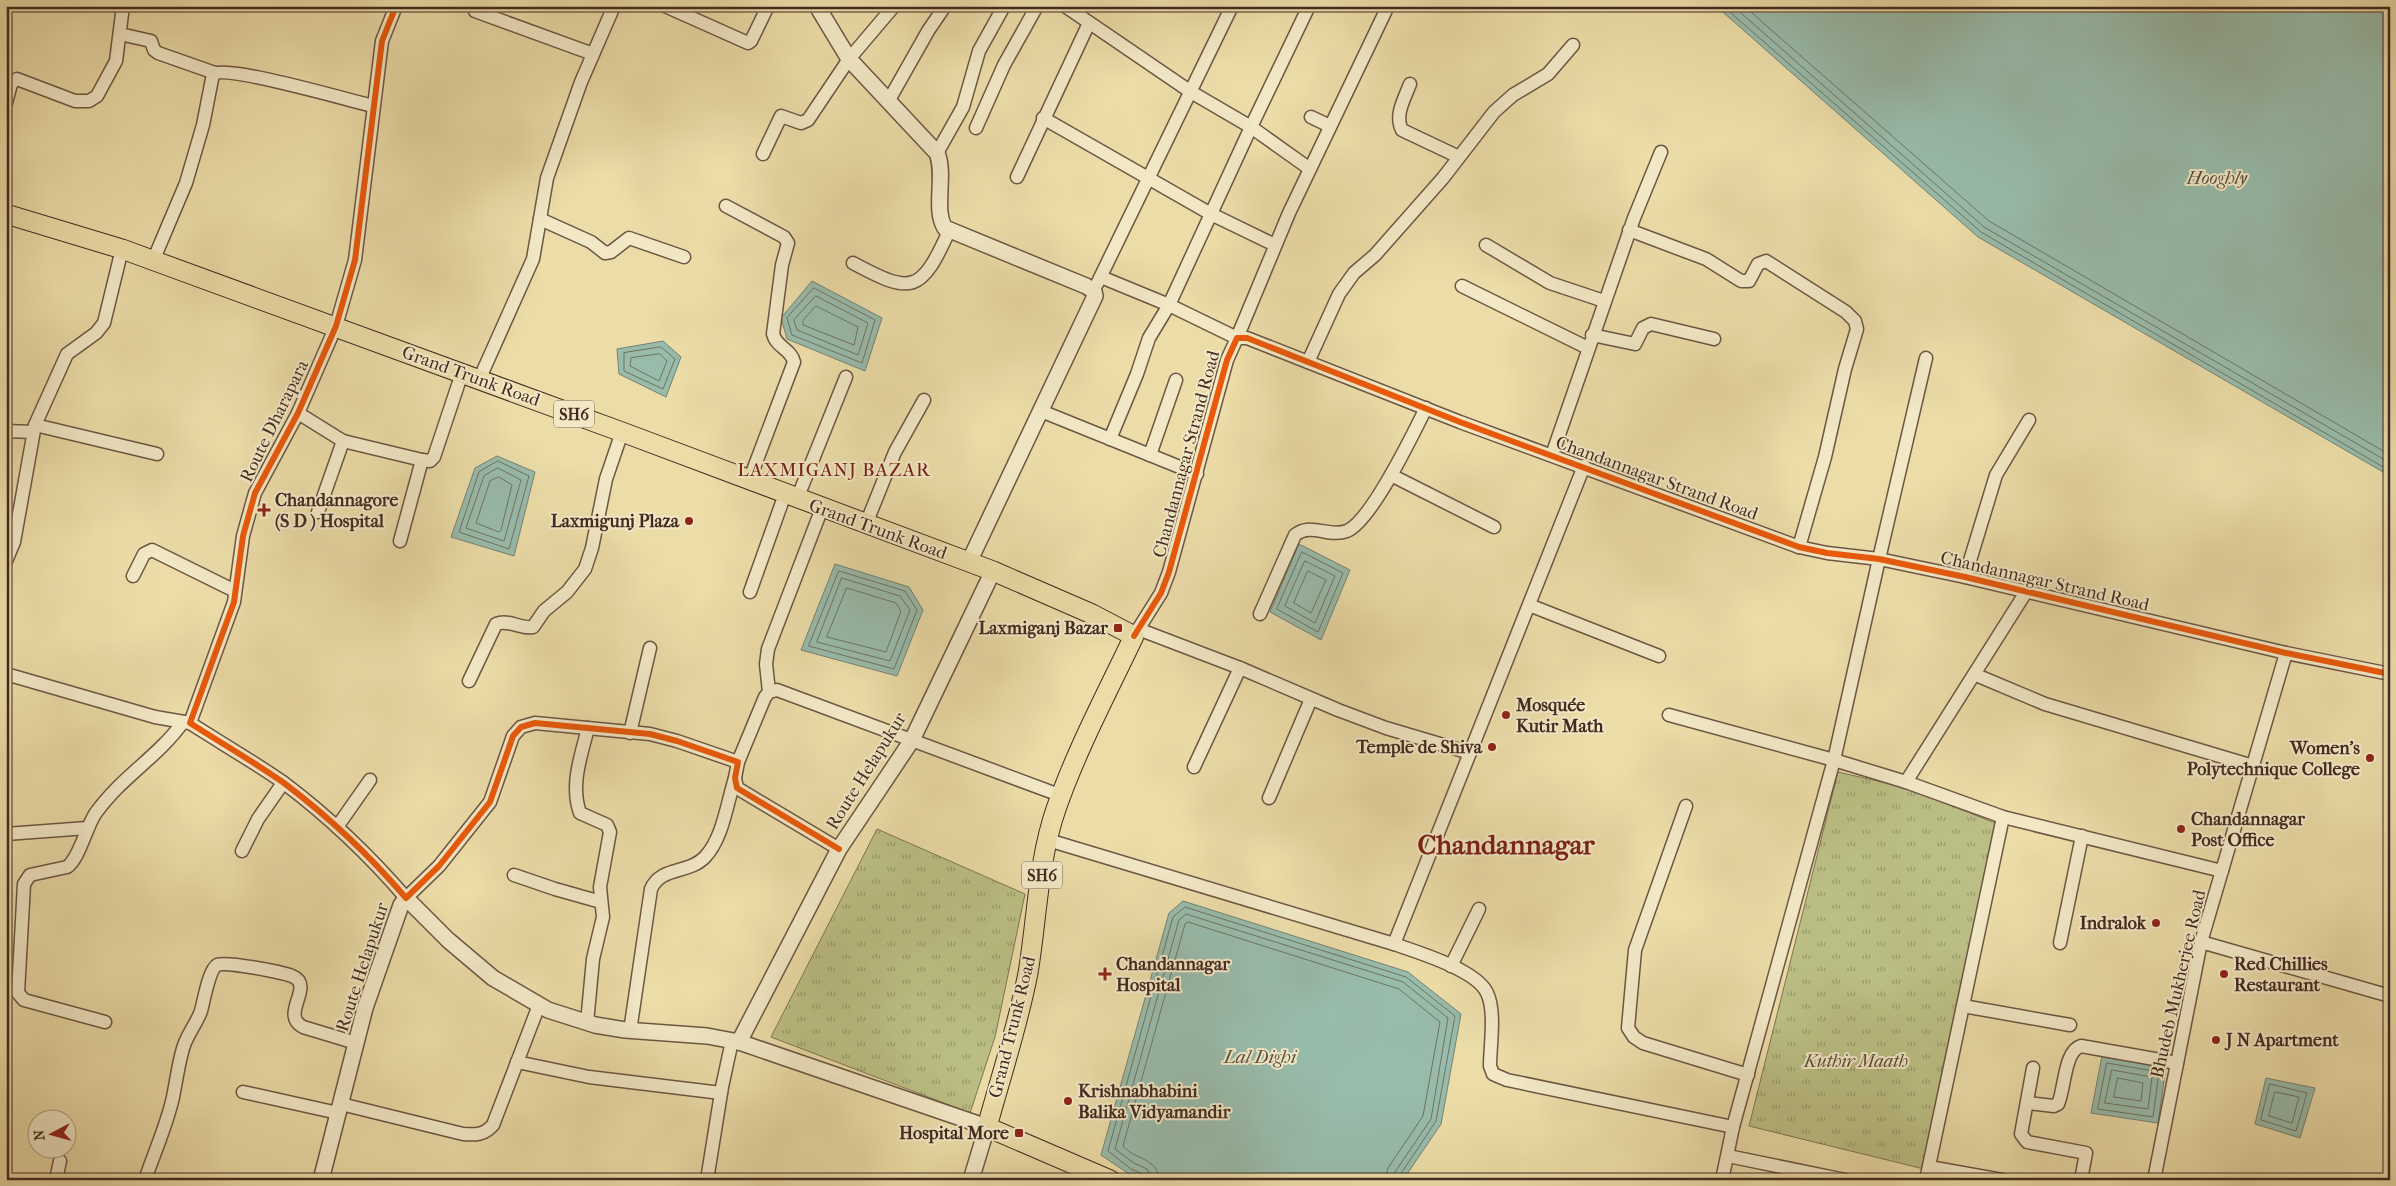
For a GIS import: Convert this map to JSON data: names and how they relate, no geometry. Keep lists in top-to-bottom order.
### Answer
{
  "streets": {
    "main road": ["Grand Trunk Road", "SH6"],
    "street": [
      "Route Dharapara",
      "Chandannagar Strand Road",
      "Route Helapukur",
      "Bhudeb Mukherjee Road"
    ]
  },
  "crossings": [
    ["Grand Trunk Road", "Route Dharapara"],
    ["Grand Trunk Road", "Chandannagar Strand Road"],
    ["Grand Trunk Road", "Route Helapukur"],
    ["Chandannagar Strand Road", "Bhudeb Mukherjee Road"]
  ],
  "districts": ["LAXMIGANJ BAZAR", "Chandannagar"],
  "water": ["Hooghly", "Lal Dighi"],
  "parks": ["Kuthir Maath"],
  "places": {
    "health": ["Chandannagore (S D ) Hospital", "Chandannagar Hospital"],
    "other": [
      "Laxmigunj Plaza",
      "Mosquée Kutir Math",
      "Temple de Shiva",
      "Women's Polytechnique College",
      "Chandannagar Post Office",
      "Indralok",
      "Red Chillies Restaurant",
      "J N Apartment",
      "Krishnabhabini Balika Vidyamandir"
    ],
    "transit": ["Laxmiganj Bazar", "Hospital More"]
  },
  "north": "left"
}
